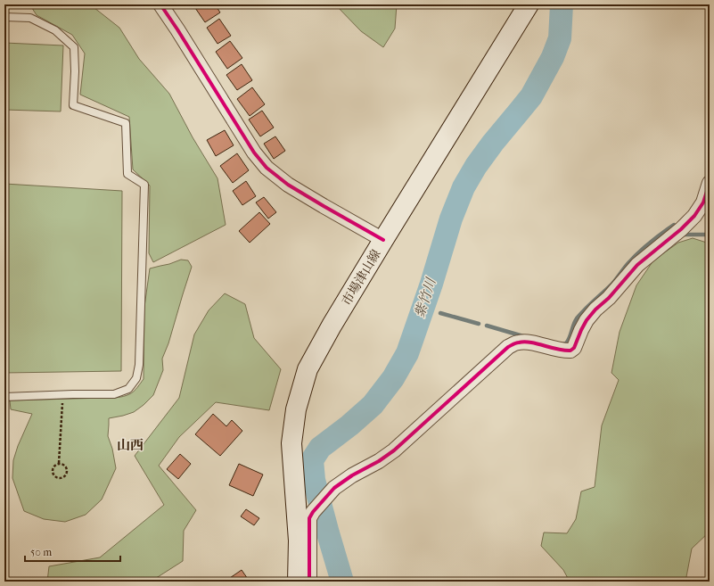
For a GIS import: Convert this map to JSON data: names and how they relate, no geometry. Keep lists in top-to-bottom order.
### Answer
{
  "streets": {
    "main road": ["市場津山線"]
  },
  "districts": ["山西"],
  "water": ["紫竹川"],
  "scale_bar": "50 m"
}
